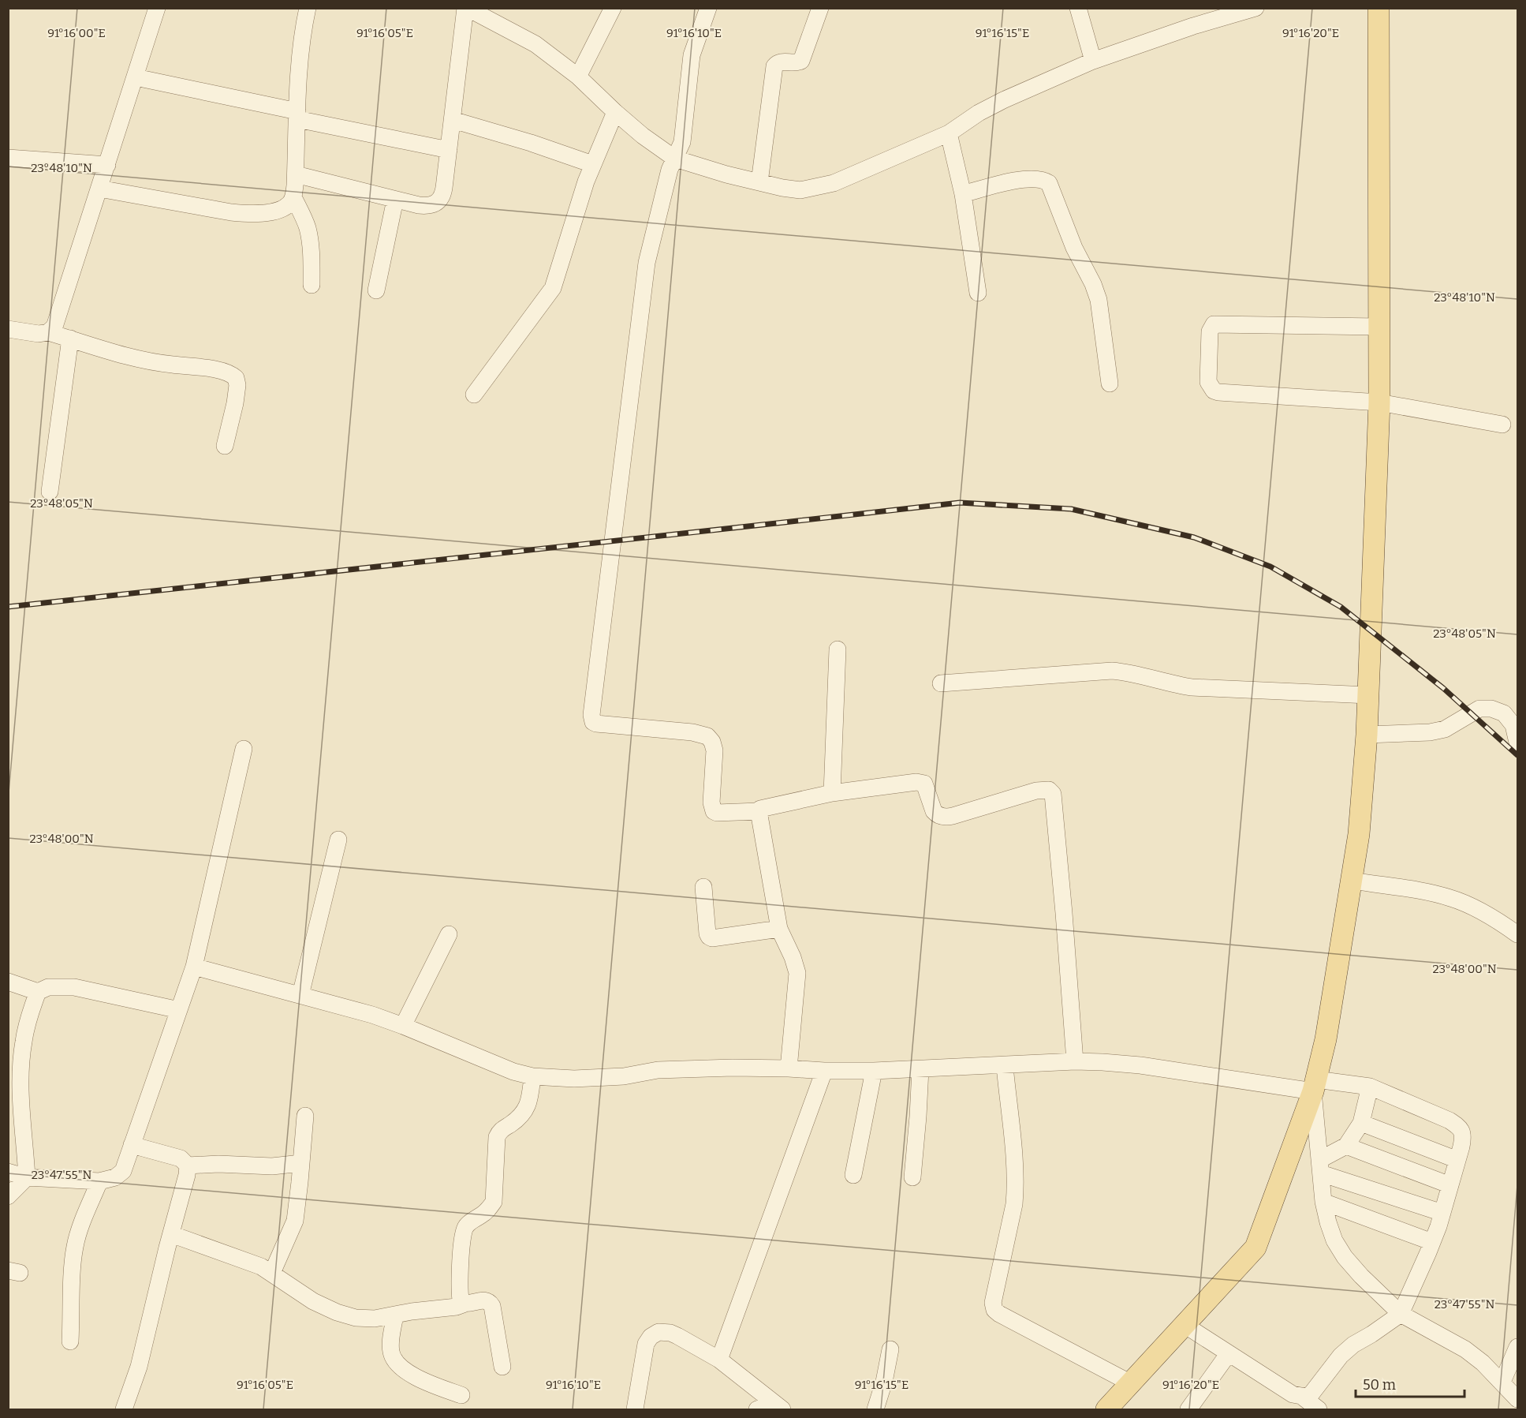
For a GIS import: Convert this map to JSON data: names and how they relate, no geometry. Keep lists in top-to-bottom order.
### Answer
{
  "scale_bar": "50 m",
  "coordinates": [
    "91°16'00\"E",
    "91°16'05\"E",
    "91°16'10\"E",
    "91°16'15\"E",
    "91°16'20\"E",
    "23°48'10\"N",
    "23°48'05\"N",
    "23°48'00\"N",
    "23°47'55\"N"
  ]
}
